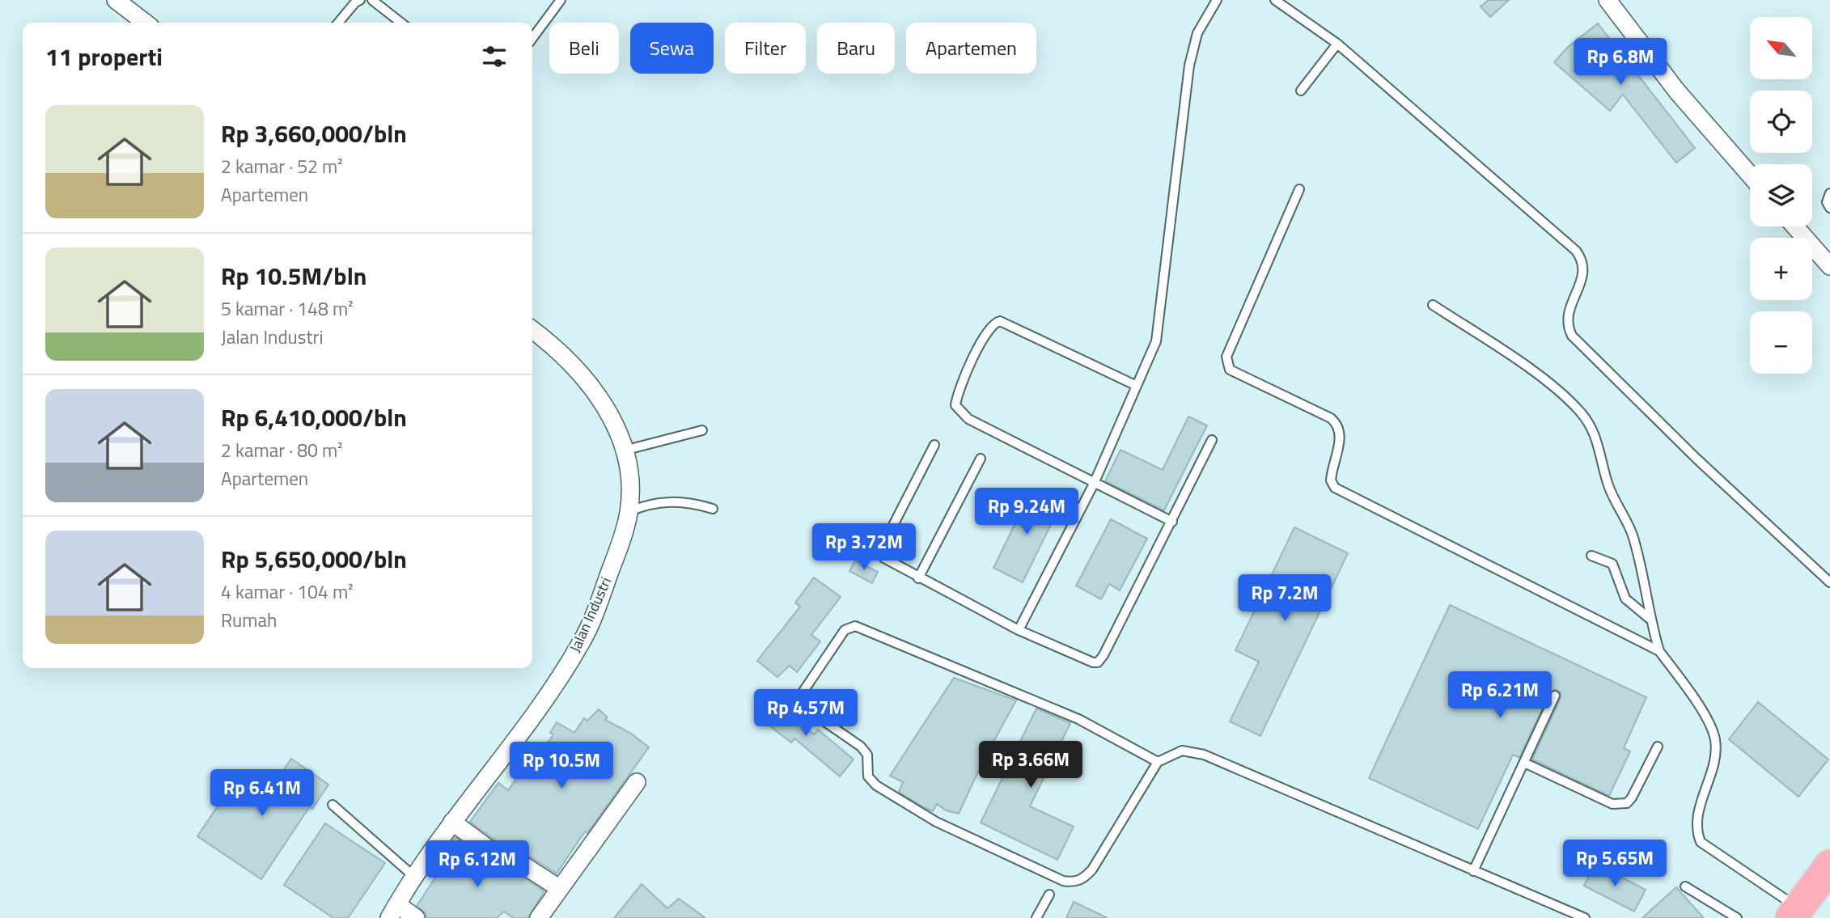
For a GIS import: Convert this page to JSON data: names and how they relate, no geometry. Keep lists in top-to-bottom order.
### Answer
{
  "streets": {
    "street": ["Jalan Industri"]
  },
  "north": "top left",
  "page": {
    "map_buttons": ["+", "−"],
    "chip": [
      "Beli",
      "Sewa",
      "Filter",
      "Baru",
      "Apartemen"
    ],
    "heading": "11 properti",
    "price": [
      "Rp 6.8M",
      "Rp 9.24M",
      "Rp 3.72M",
      "Rp 7.2M",
      "Rp 6.21M",
      "Rp 4.57M",
      "Rp 3.66M",
      "Rp 10.5M",
      "Rp 6.41M",
      "Rp 5.65M",
      "Rp 6.12M"
    ],
    "list": [
      {
        "name": "Rp 3,660,000/bln",
        "note": "2 kamar · 52 m² · Apartemen"
      },
      {
        "name": "Rp 10.5M/bln",
        "note": "5 kamar · 148 m² · Jalan Industri"
      },
      {
        "name": "Rp 6,410,000/bln",
        "note": "2 kamar · 80 m² · Apartemen"
      },
      {
        "name": "Rp 5,650,000/bln",
        "note": "4 kamar · 104 m² · Rumah"
      }
    ]
  }
}
